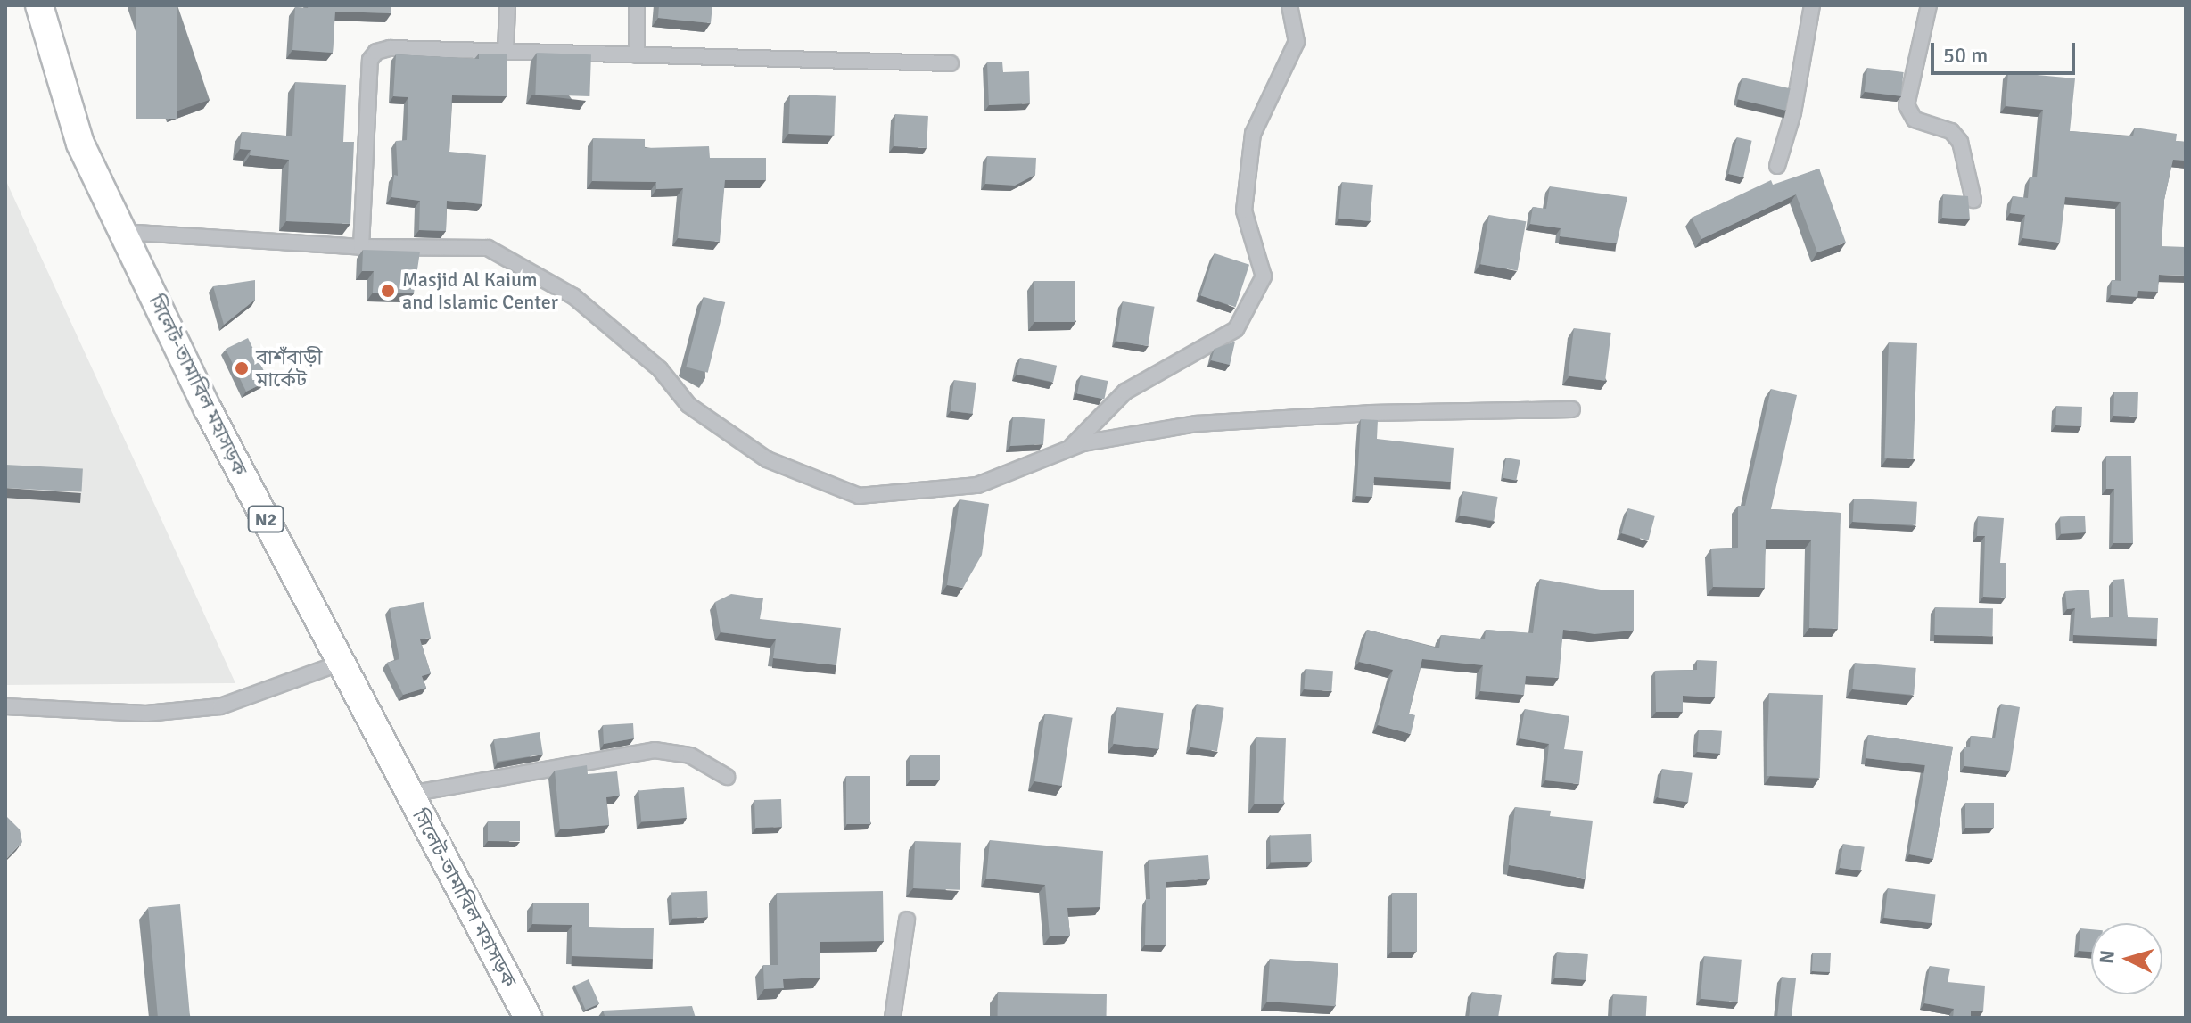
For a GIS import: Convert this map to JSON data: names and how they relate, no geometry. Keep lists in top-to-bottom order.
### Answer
{
  "streets": {
    "highway": ["সিলেট-তামাবিল মহাসড়ক", "N2"]
  },
  "places": ["Masjid Al Kaium and Islamic Center", "বাশঁবাড়ী মার্কেট"],
  "scale_bar": "50 m",
  "north": "left"
}
